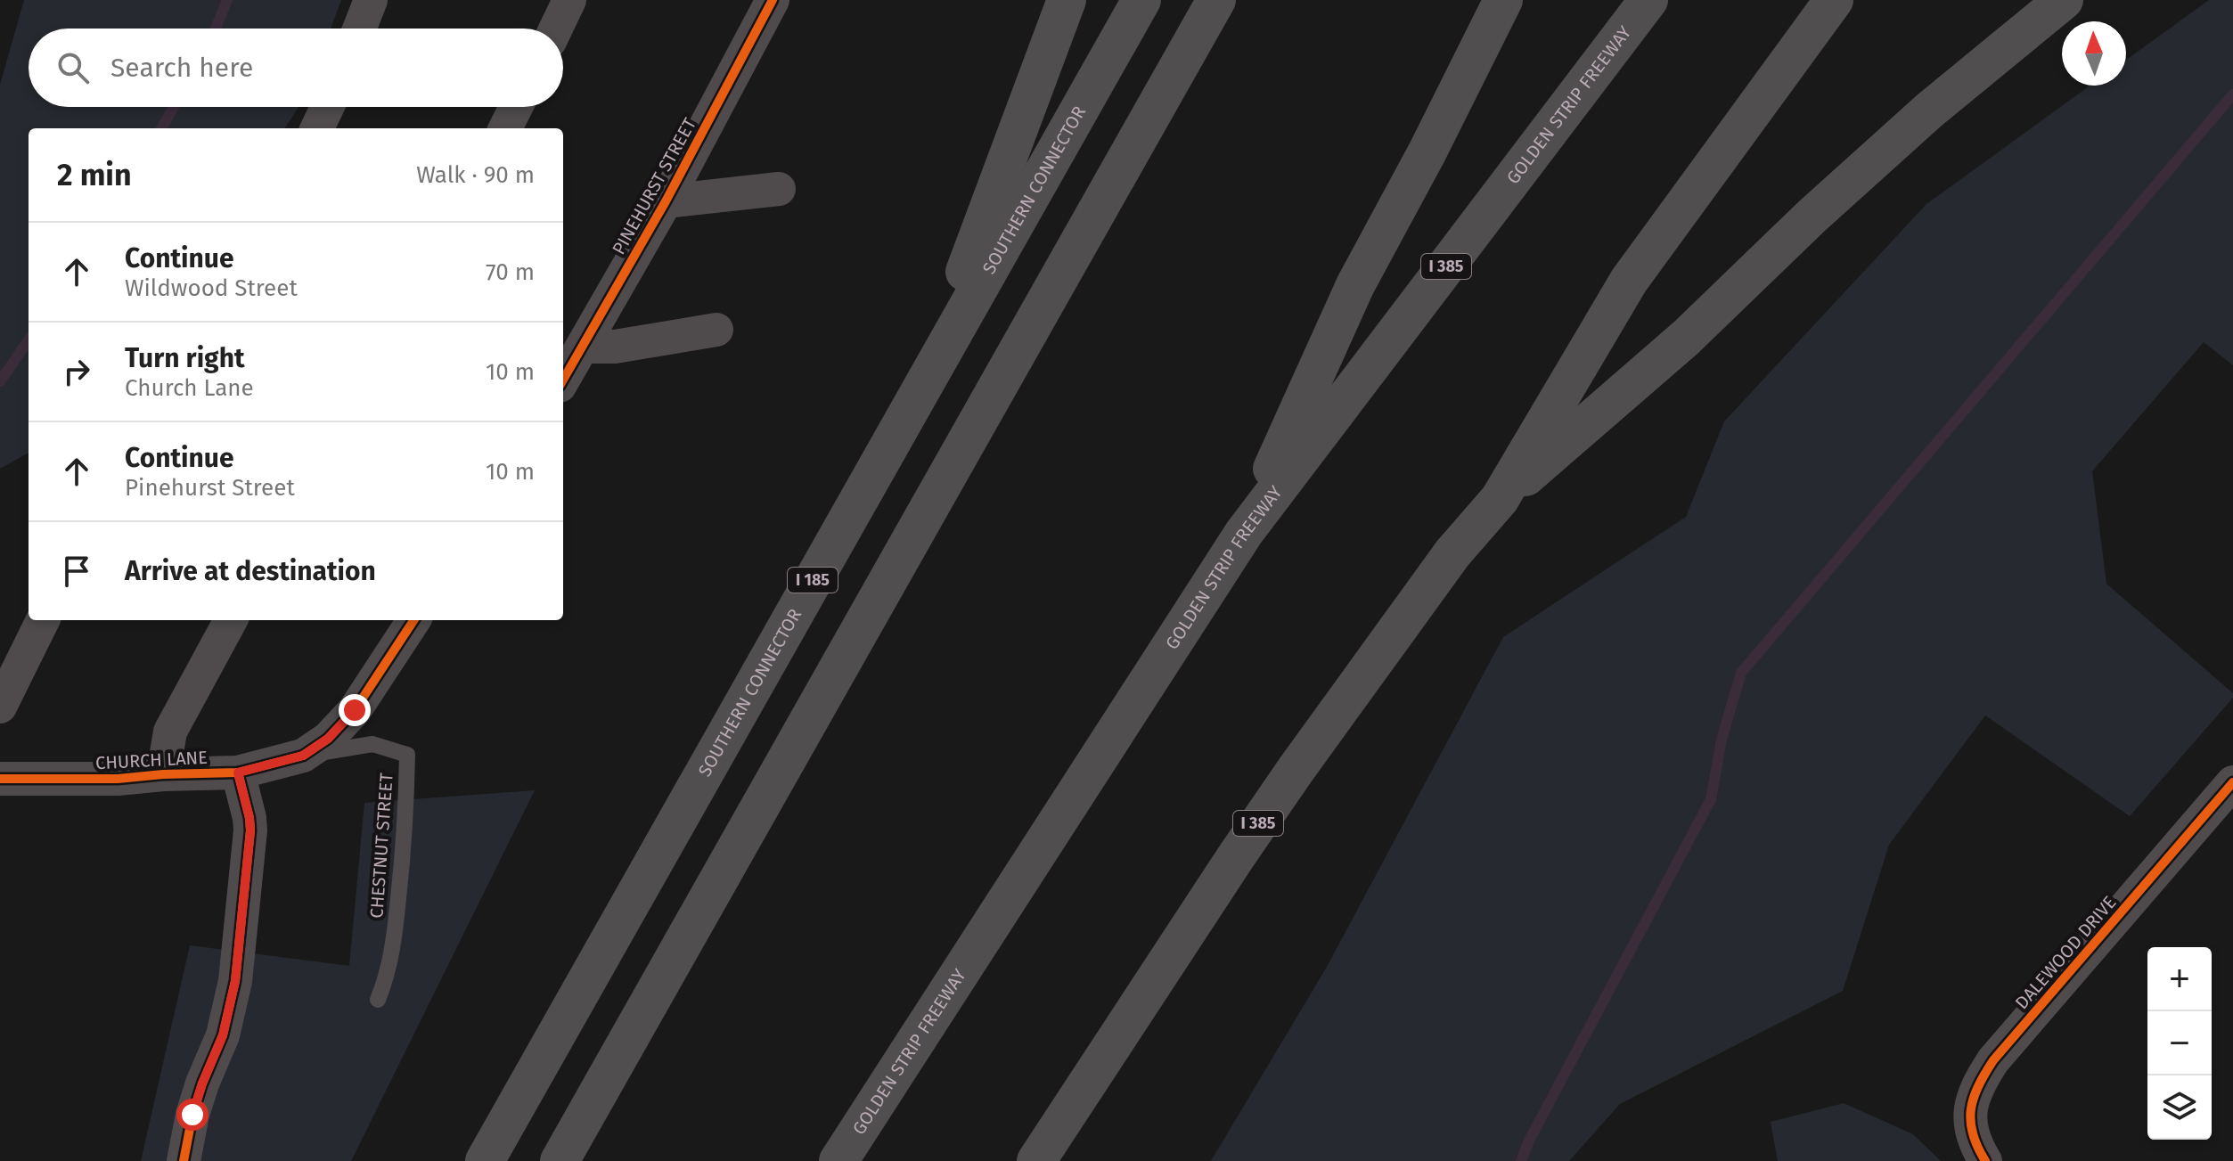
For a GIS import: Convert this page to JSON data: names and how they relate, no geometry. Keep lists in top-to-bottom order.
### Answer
{
  "streets": {
    "highway": [
      "GOLDEN STRIP FREEWAY",
      "SOUTHERN CONNECTOR",
      "I 385",
      "I 185"
    ],
    "street": ["PINEHURST STREET", "CHURCH LANE", "DALEWOOD DRIVE"],
    "lane": ["CHESTNUT STREET"]
  },
  "crossings": [
    ["CHURCH LANE", "CHESTNUT STREET"]
  ],
  "north": "top",
  "page": {
    "search": "Search here",
    "heading": ["2 min", "Walk · 90 m"],
    "list": [
      ["Continue", "Wildwood Street", "70 m"],
      ["Turn right", "Church Lane", "10 m"],
      ["Continue", "Pinehurst Street", "10 m"],
      "Arrive at destination"
    ],
    "map_buttons": ["+", "−"]
  }
}
